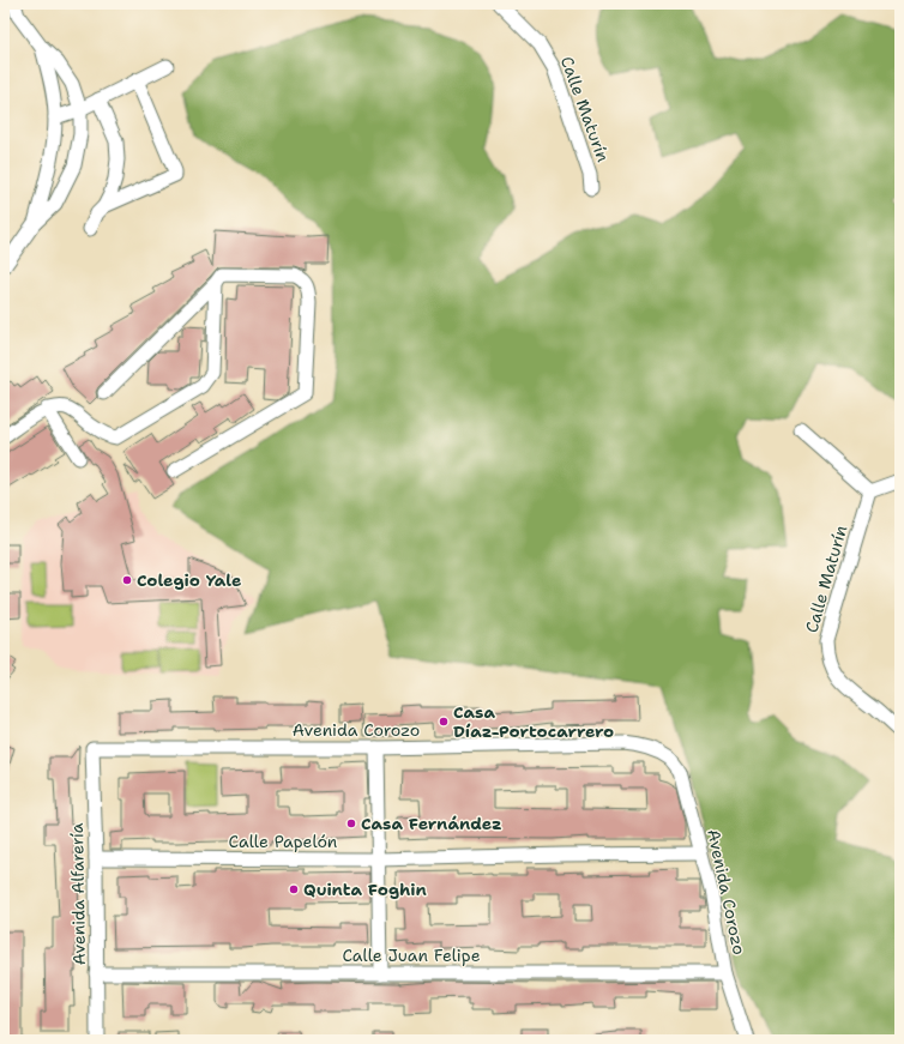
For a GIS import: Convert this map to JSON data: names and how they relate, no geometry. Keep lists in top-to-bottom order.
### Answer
{
  "streets": {
    "street": [
      "Calle Maturín",
      "Avenida Corozo",
      "Calle Papelón",
      "Avenida Alfarería",
      "Calle Juan Felipe"
    ]
  },
  "crossings": [
    ["Avenida Corozo", "Calle Papelón"],
    ["Avenida Corozo", "Avenida Alfarería"],
    ["Avenida Corozo", "Calle Juan Felipe"],
    ["Calle Papelón", "Avenida Alfarería"],
    ["Avenida Alfarería", "Calle Juan Felipe"]
  ],
  "places": [
    "Colegio Yale",
    "Casa Díaz-Portocarrero",
    "Casa Fernández",
    "Quinta Foghin"
  ]
}
